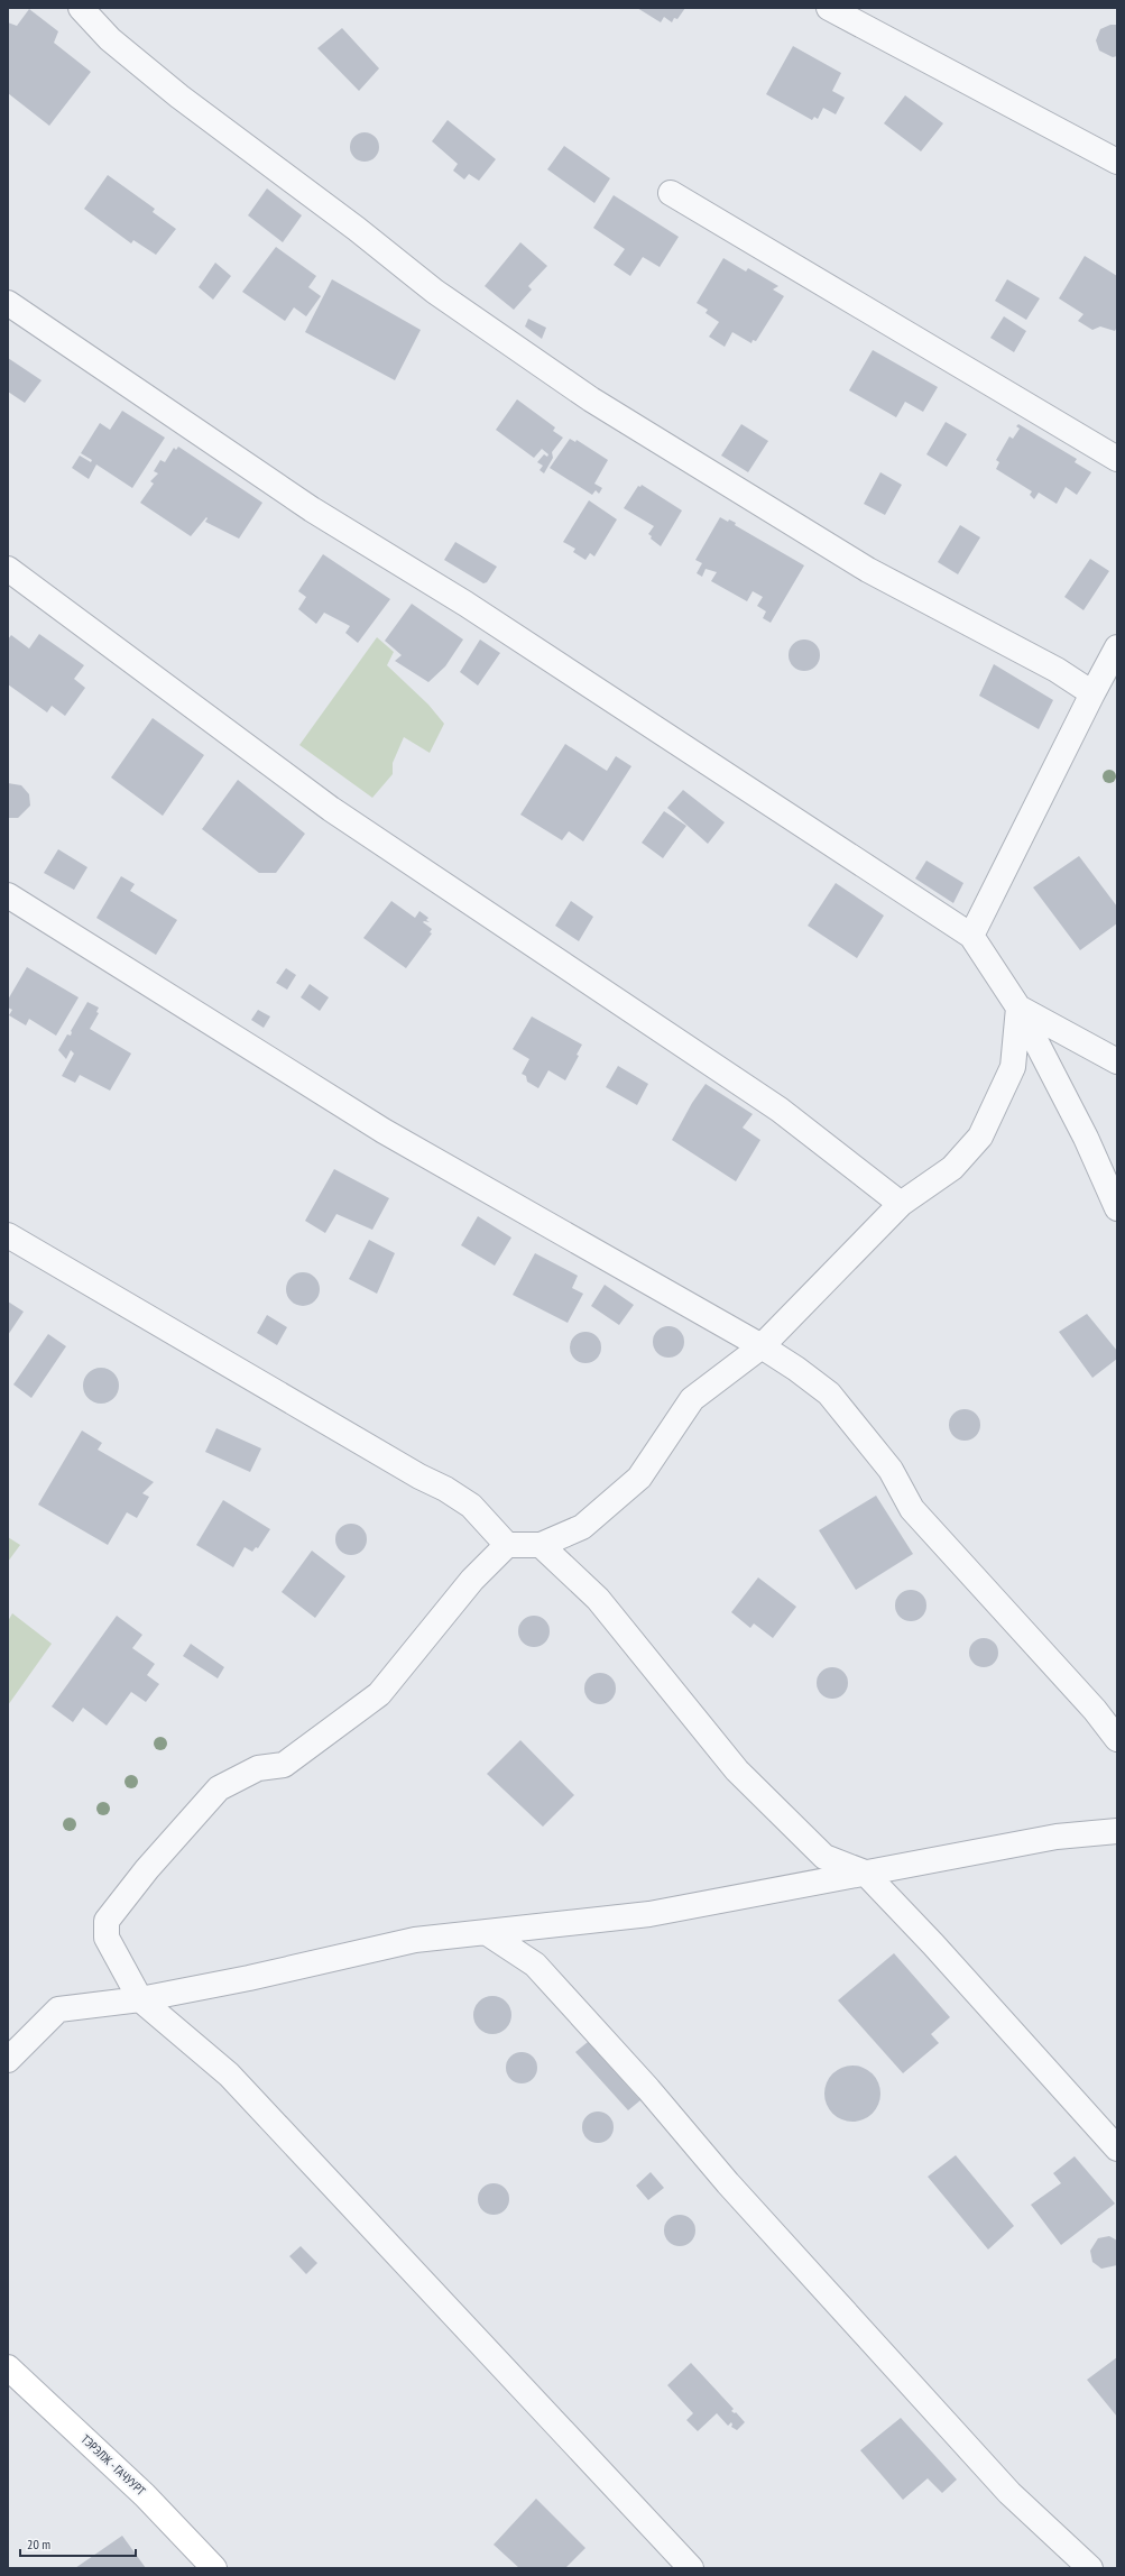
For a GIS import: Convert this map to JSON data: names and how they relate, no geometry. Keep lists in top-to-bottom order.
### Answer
{
  "streets": {
    "main road": ["ТЭРЭЛЖ - ГАЧУУРТ"]
  },
  "scale_bar": "20 m"
}
